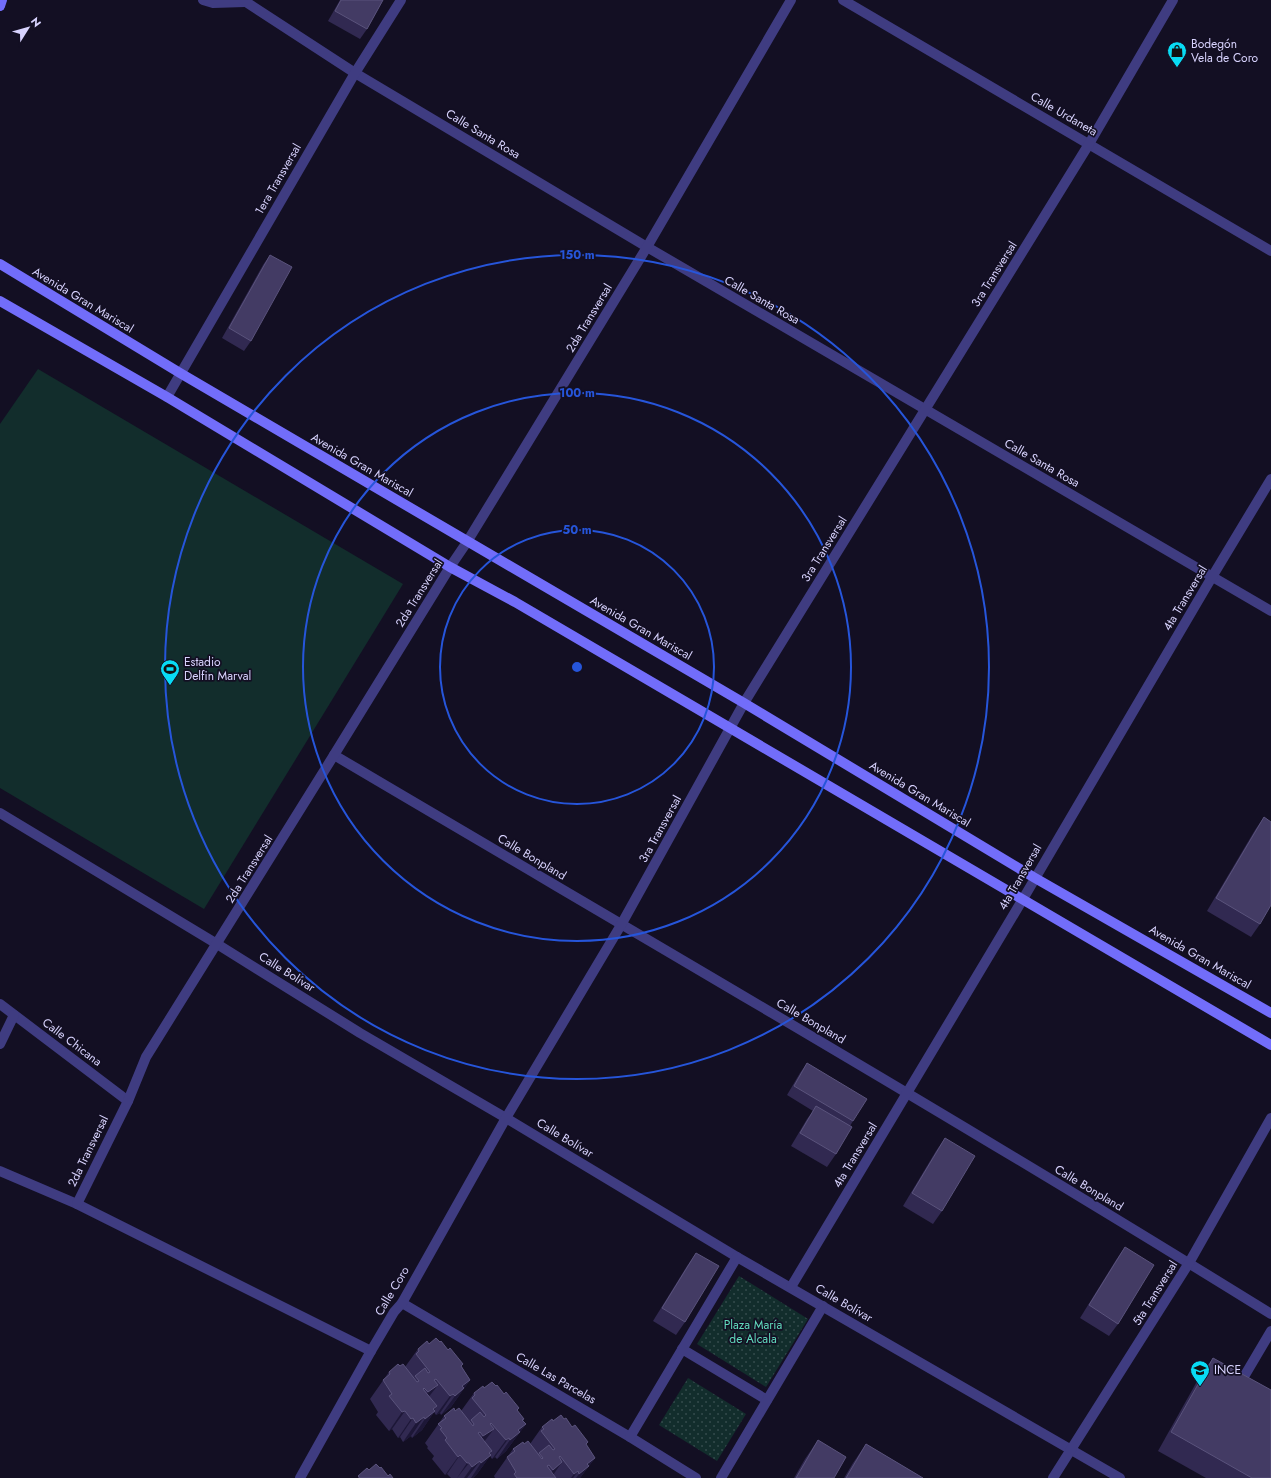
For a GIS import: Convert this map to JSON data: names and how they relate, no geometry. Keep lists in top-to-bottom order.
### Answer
{
  "streets": {
    "street": [
      "Calle Urdaneta",
      "Calle Santa Rosa",
      "1era Transversal",
      "3ra Transversal",
      "Avenida Gran Mariscal",
      "2da Transversal",
      "4ta Transversal",
      "Calle Bonpland",
      "Calle Bolívar",
      "Calle Chicana",
      "Calle Coro",
      "5ta Transversal",
      "Calle Las Parcelas"
    ]
  },
  "crossings": [
    ["Calle Urdaneta", "3ra Transversal"],
    ["Calle Santa Rosa", "1era Transversal"],
    ["Calle Santa Rosa", "3ra Transversal"],
    ["Calle Santa Rosa", "2da Transversal"],
    ["Calle Santa Rosa", "4ta Transversal"],
    ["1era Transversal", "Avenida Gran Mariscal"],
    ["3ra Transversal", "Avenida Gran Mariscal"],
    ["3ra Transversal", "Calle Bonpland"],
    ["3ra Transversal", "Calle Bolívar"],
    ["3ra Transversal", "Calle Coro"],
    ["Avenida Gran Mariscal", "2da Transversal"],
    ["Avenida Gran Mariscal", "4ta Transversal"],
    ["2da Transversal", "Calle Bonpland"],
    ["2da Transversal", "Calle Bolívar"],
    ["2da Transversal", "Calle Chicana"],
    ["4ta Transversal", "Calle Bonpland"],
    ["4ta Transversal", "Calle Bolívar"],
    ["Calle Bonpland", "5ta Transversal"],
    ["Calle Bolívar", "Calle Coro"],
    ["Calle Bolívar", "5ta Transversal"],
    ["Calle Coro", "Calle Las Parcelas"]
  ],
  "parks": ["Plaza María de Alcala"],
  "places": {
    "shop": ["Bodegón Vela de Coro"],
    "sports": ["Estadio Delfin Marval"],
    "school or university": ["INCE"]
  },
  "north": "top right",
  "rings": ["150 m", "100 m", "50 m"]
}
